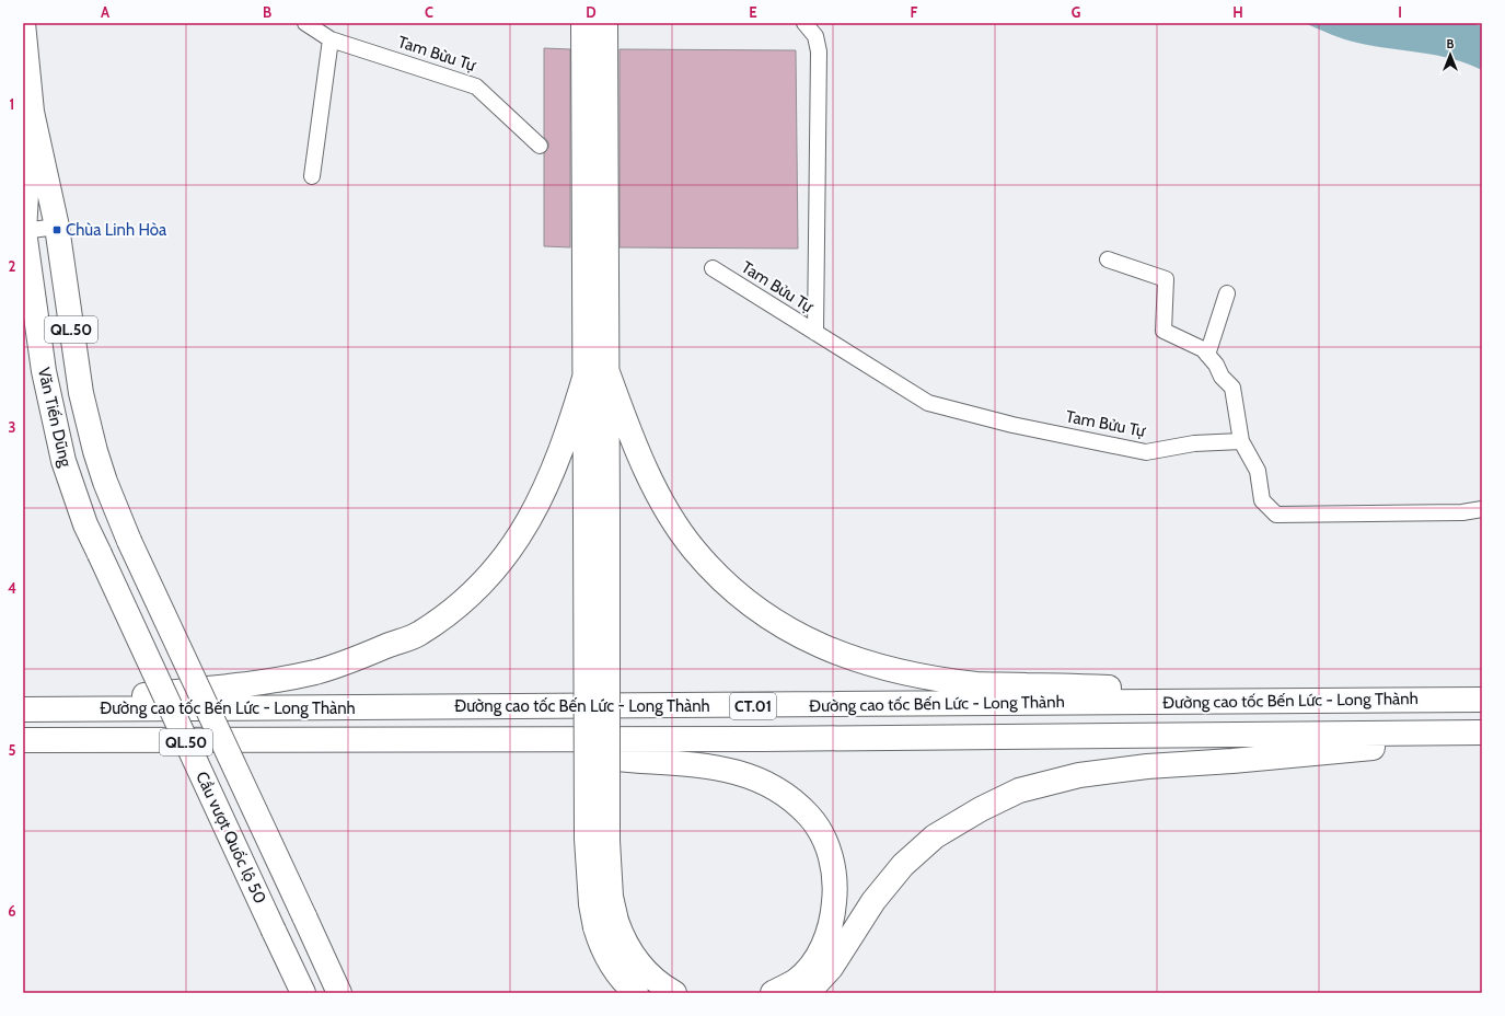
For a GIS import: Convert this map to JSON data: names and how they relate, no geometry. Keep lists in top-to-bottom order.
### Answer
{
  "streets": {
    "highway": [
      "QL.50",
      "Văn Tiến Dũng",
      "Đường cao tốc Bến Lức - Long Thành",
      "CT.01",
      "Cầu vượt Quốc lộ 50"
    ],
    "street": ["Tam Bừu Tự", "Tam Bửu Tự"]
  },
  "crossings": [
    ["QL.50", "Văn Tiến Dũng"],
    ["Văn Tiến Dũng", "Cầu vượt Quốc lộ 50"]
  ],
  "places": {
    "transit": ["Chùa Linh Hòa"]
  },
  "north": "top",
  "grid": {
    "columns": [
      "A",
      "B",
      "C",
      "D",
      "E",
      "F",
      "G",
      "H",
      "I"
    ],
    "rows": [
      "1",
      "2",
      "3",
      "4",
      "5",
      "6"
    ]
  }
}
